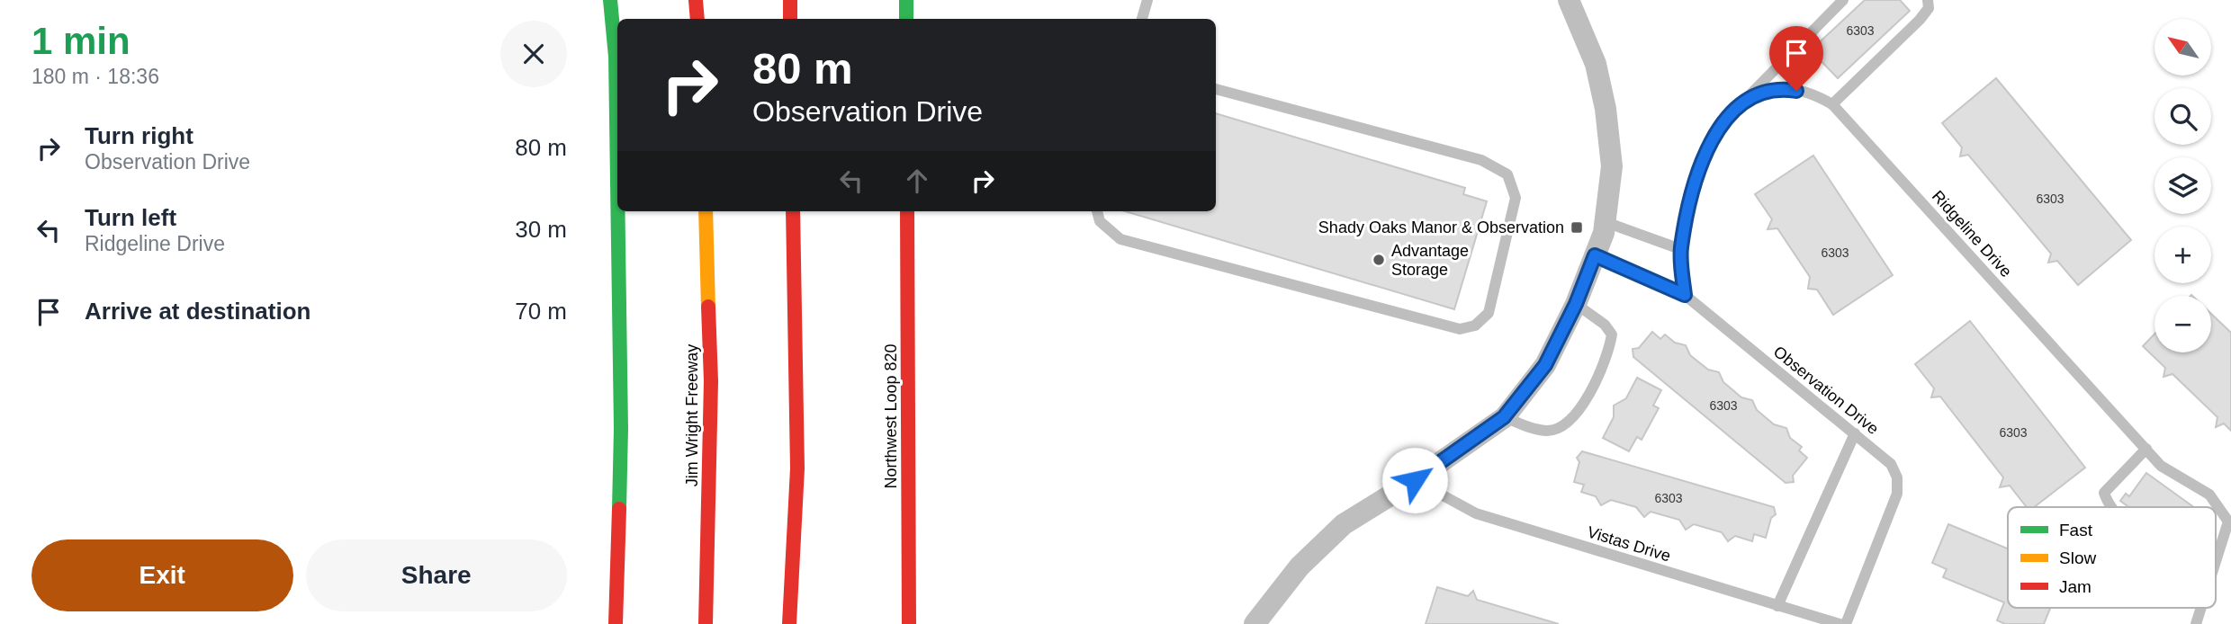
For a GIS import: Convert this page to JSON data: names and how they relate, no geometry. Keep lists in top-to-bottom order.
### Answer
{
  "streets": {
    "main road": ["Jim Wright Freeway", "Northwest Loop 820"],
    "lane": ["Ridgeline Drive", "Observation Drive", "Vistas Drive"]
  },
  "crossings": [
    ["Ridgeline Drive", "Observation Drive"]
  ],
  "places": {
    "transit": ["Shady Oaks Manor & Observation"],
    "other": ["Advantage Storage"]
  },
  "house_numbers": [
    "6303",
    "6303",
    "6303",
    "6303",
    "6303",
    "6303"
  ],
  "legend": ["Fast", "Slow", "Jam"],
  "north": "top left",
  "page": {
    "heading": ["1 min", "180 m · 18:36"],
    "map_buttons": ["+", "−"],
    "turn": ["80 m", "Observation Drive"],
    "list": [
      {
        "name": "Turn right",
        "note": "Observation Drive",
        "value": "80 m"
      },
      {
        "name": "Turn left",
        "note": "Ridgeline Drive",
        "value": "30 m"
      },
      {
        "name": "Arrive at destination",
        "value": "70 m"
      }
    ],
    "buttons": ["Exit", "Share"]
  }
}
